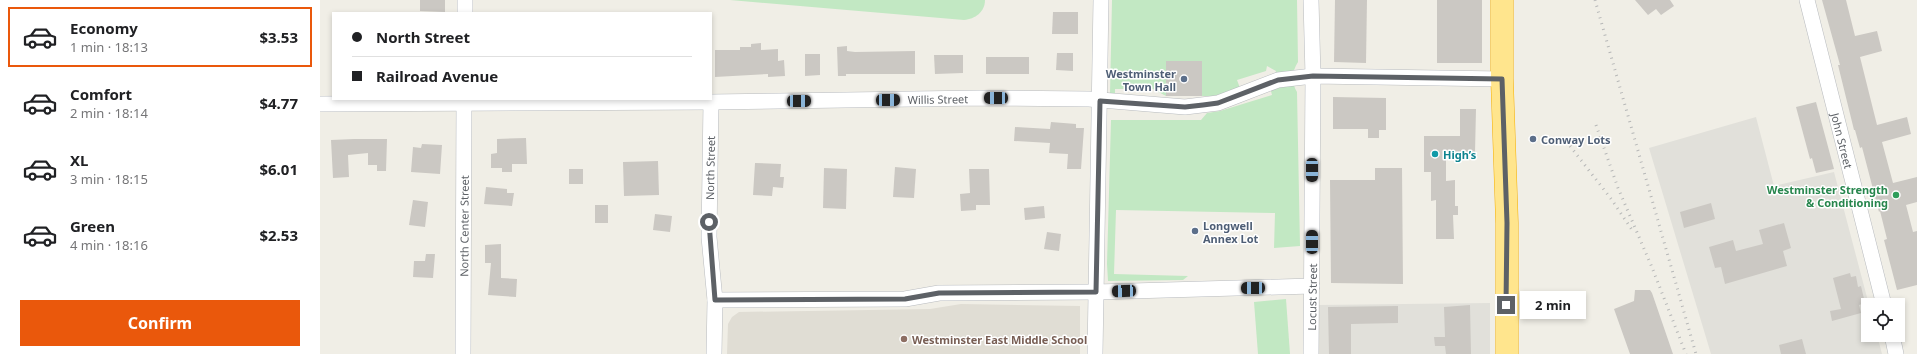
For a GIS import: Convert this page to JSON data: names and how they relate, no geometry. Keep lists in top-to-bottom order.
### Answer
{
  "streets": {
    "street": [
      "Willis Street",
      "John Street",
      "North Street",
      "North Center Street",
      "Locust Street"
    ]
  },
  "crossings": [
    ["Willis Street", "North Street"],
    ["Willis Street", "North Center Street"],
    ["Willis Street", "Locust Street"]
  ],
  "places": [
    "Westminster Town Hall",
    "Conway Lots",
    "High’s",
    "Westminster Strength & Conditioning",
    "Longwell Annex Lot",
    "Westminster East Middle School"
  ],
  "page": {
    "list": [
      {
        "name": "Economy",
        "note": "1 min · 18:13",
        "value": "$3.53"
      },
      {
        "name": "Comfort",
        "note": "2 min · 18:14",
        "value": "$4.77"
      },
      {
        "name": "XL",
        "note": "3 min · 18:15",
        "value": "$6.01"
      },
      {
        "name": "Green",
        "note": "4 min · 18:16",
        "value": "$2.53"
      }
    ],
    "banner": ["North Street", "Railroad Avenue"],
    "bubble": "2 min",
    "buttons": "Confirm"
  }
}
